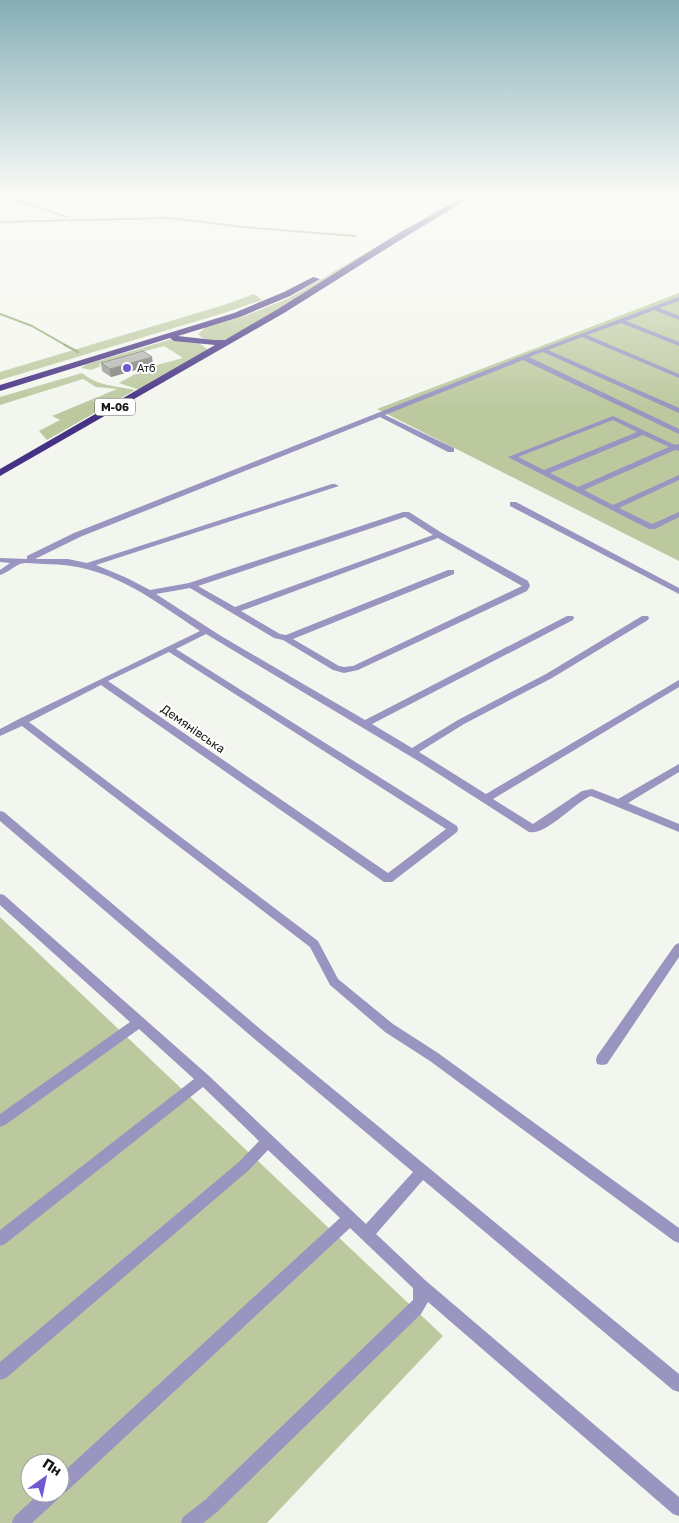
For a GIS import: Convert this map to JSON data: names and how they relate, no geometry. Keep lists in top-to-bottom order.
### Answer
{
  "streets": {
    "highway": ["М-06"],
    "street": ["Демянівська"]
  },
  "places": ["Атб"],
  "north": "top right"
}
